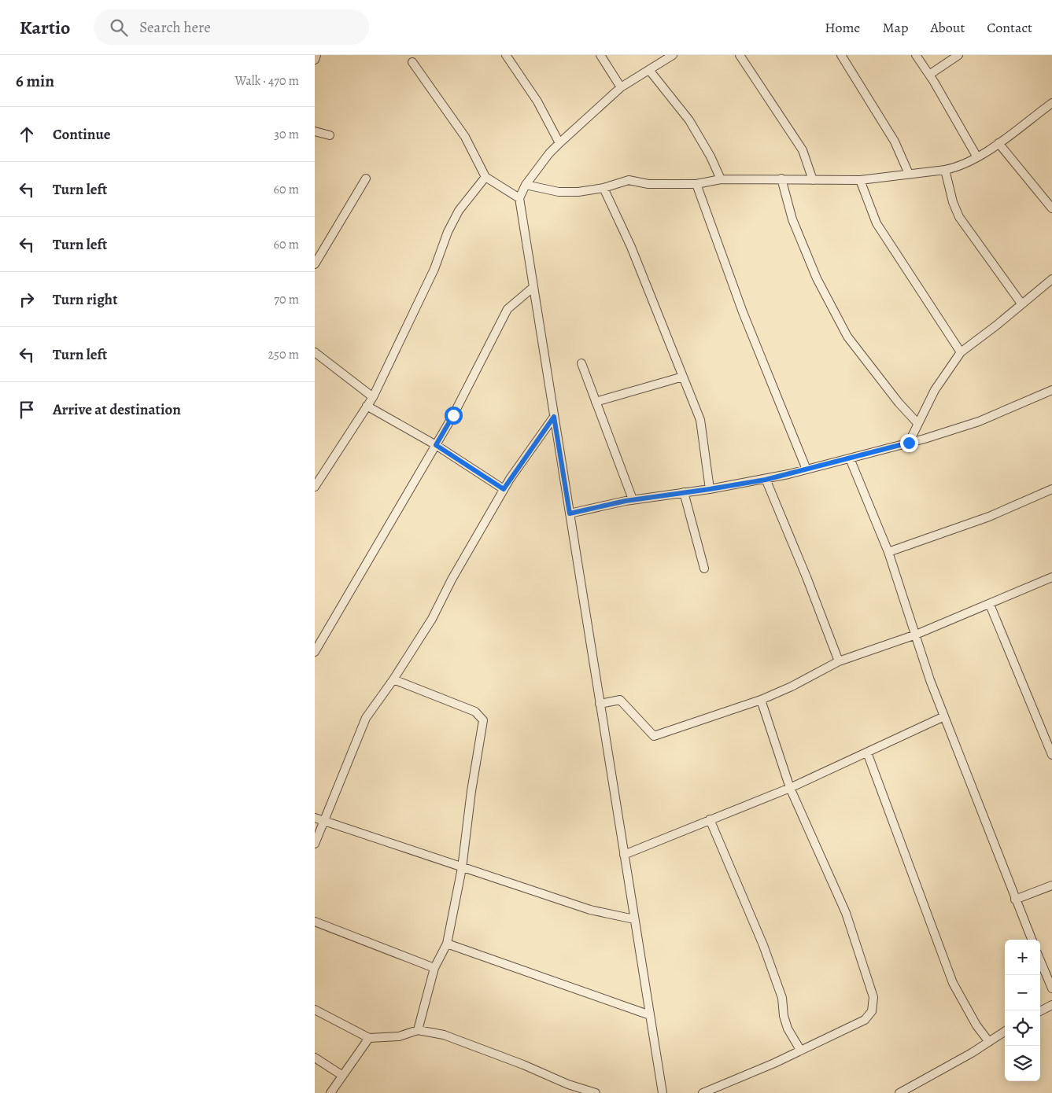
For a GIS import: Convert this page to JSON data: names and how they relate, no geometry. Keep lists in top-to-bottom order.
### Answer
{
  "page": {
    "header": "Kartio",
    "search": "Search here",
    "nav": [
      "Home",
      "Map",
      "About",
      "Contact"
    ],
    "heading": ["6 min", "Walk · 470 m"],
    "list": [
      ["Continue", "30 m"],
      ["Turn left", "60 m"],
      ["Turn left", "60 m"],
      ["Turn right", "70 m"],
      ["Turn left", "250 m"],
      "Arrive at destination"
    ],
    "map_buttons": ["+", "−"]
  }
}
